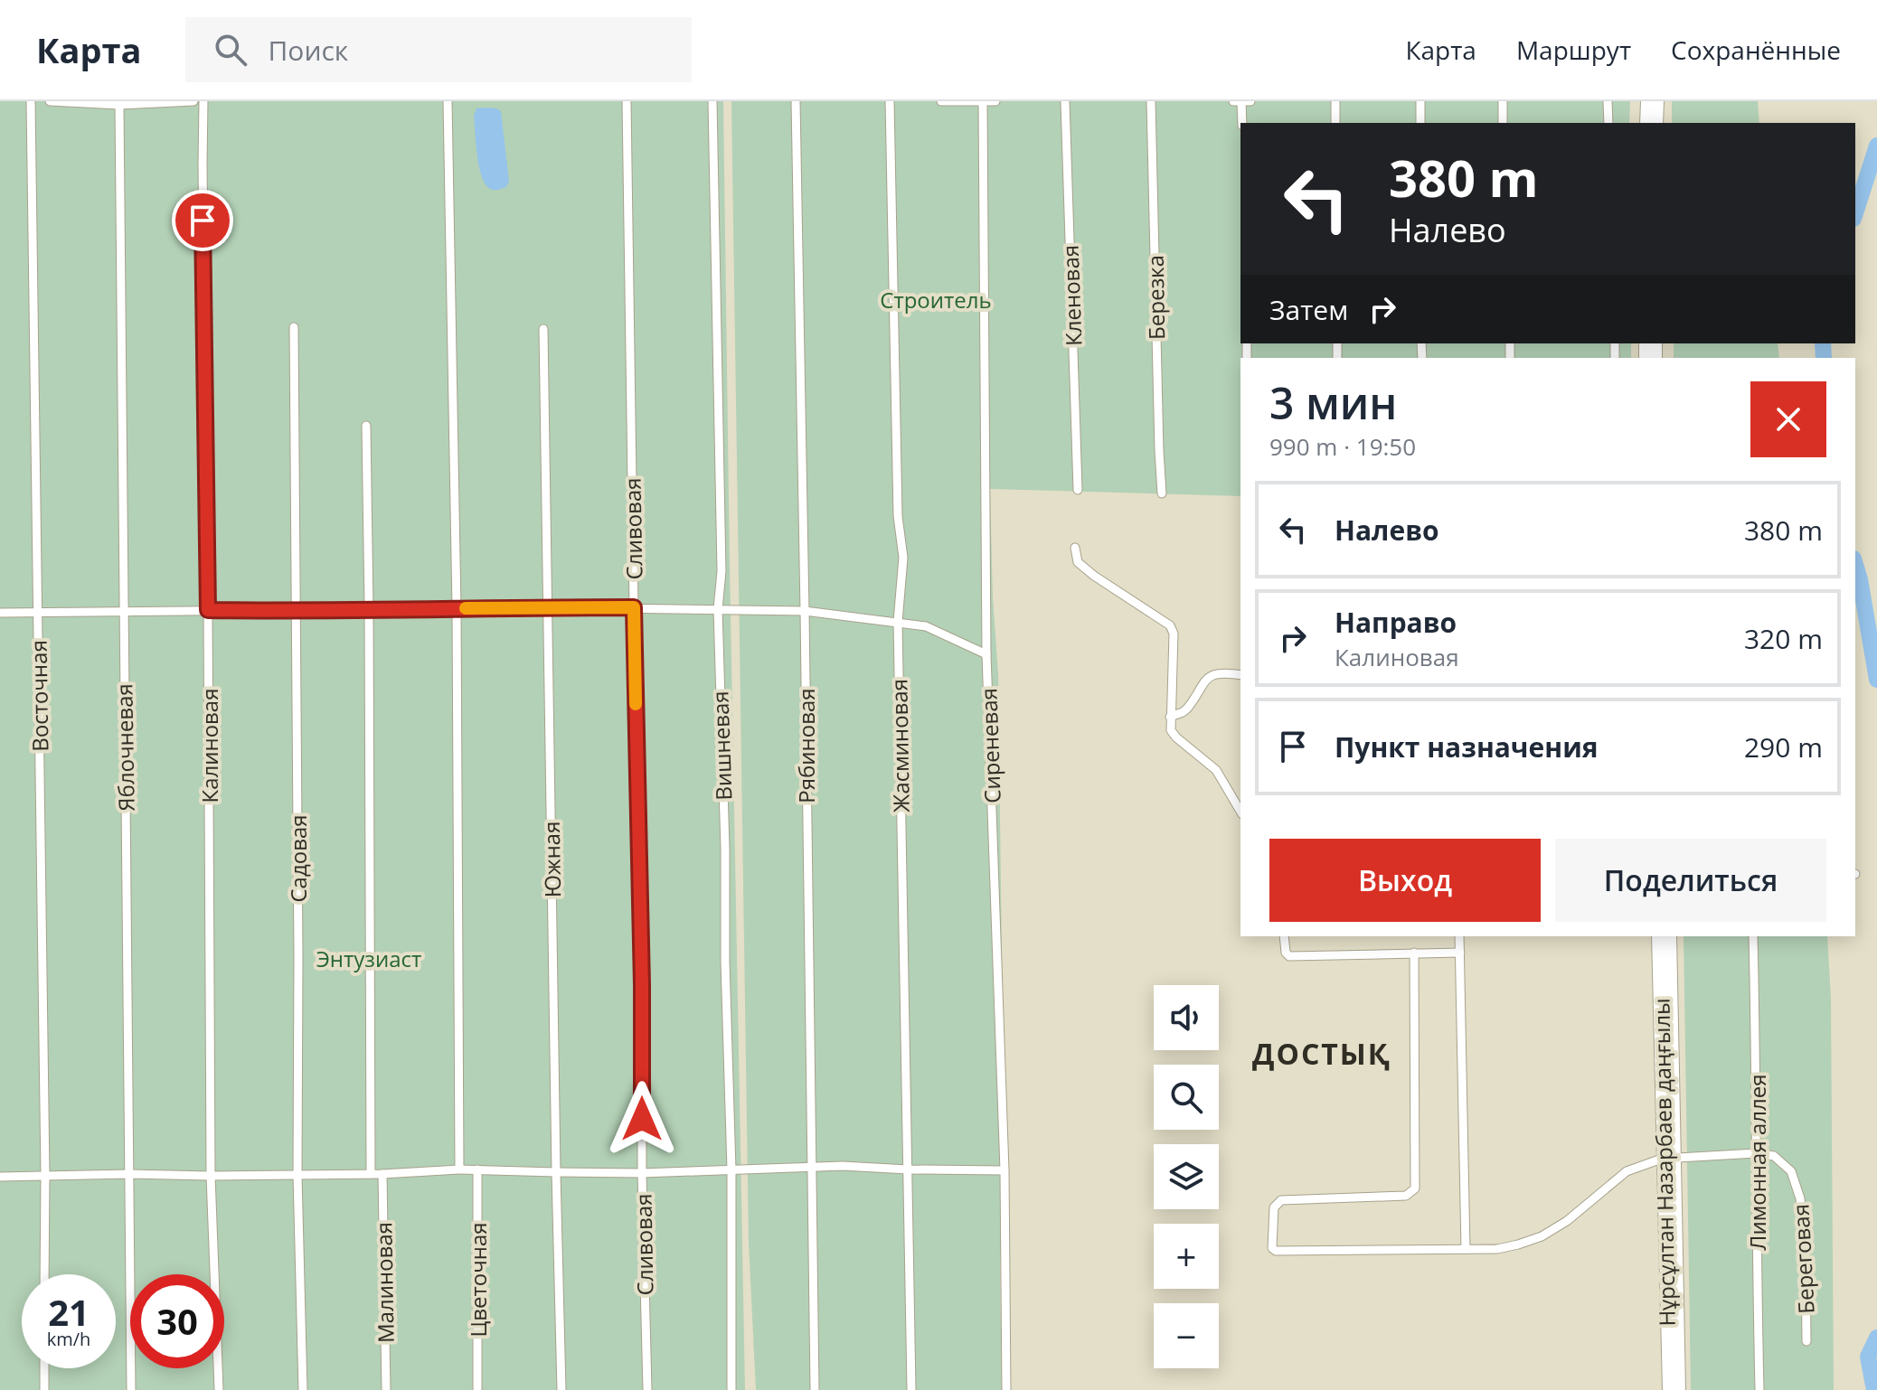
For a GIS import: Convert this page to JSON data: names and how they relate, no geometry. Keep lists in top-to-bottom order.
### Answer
{
  "streets": {
    "main road": ["Нұрсұлтан Назарбаев даңғылы"],
    "street": [
      "Кленовая",
      "Березка",
      "Сливовая",
      "Восточная",
      "Калиновая",
      "Вишневая",
      "Рябиновая",
      "Жасминовая",
      "Сиреневая",
      "Яблочневая",
      "Садовая",
      "Южная",
      "Лимонная аллея",
      "Береговая",
      "Цветочная",
      "Малиновая"
    ]
  },
  "crossings": [
    ["Нұрсұлтан Назарбаев даңғылы", "Береговая"],
    ["Лимонная аллея", "Береговая"]
  ],
  "districts": ["ДОСТЫҚ"],
  "parks": ["Строитель", "Энтузиаст"],
  "page": {
    "header": "Карта",
    "search": "Поиск",
    "nav": ["Карта", "Маршрут", "Сохранённые"],
    "turn": ["380 m", "Налево"],
    "then": "Затем",
    "heading": ["3 мин", "990 m · 19:50"],
    "list": [
      {
        "name": "Налево",
        "value": "380 m"
      },
      {
        "name": "Направо",
        "note": "Калиновая",
        "value": "320 m"
      },
      {
        "name": "Пункт назначения",
        "value": "290 m"
      }
    ],
    "buttons": ["Выход", "Поделиться"],
    "map_buttons": ["+", "−"],
    "speed": "21 km/h",
    "limit": "30"
  }
}
